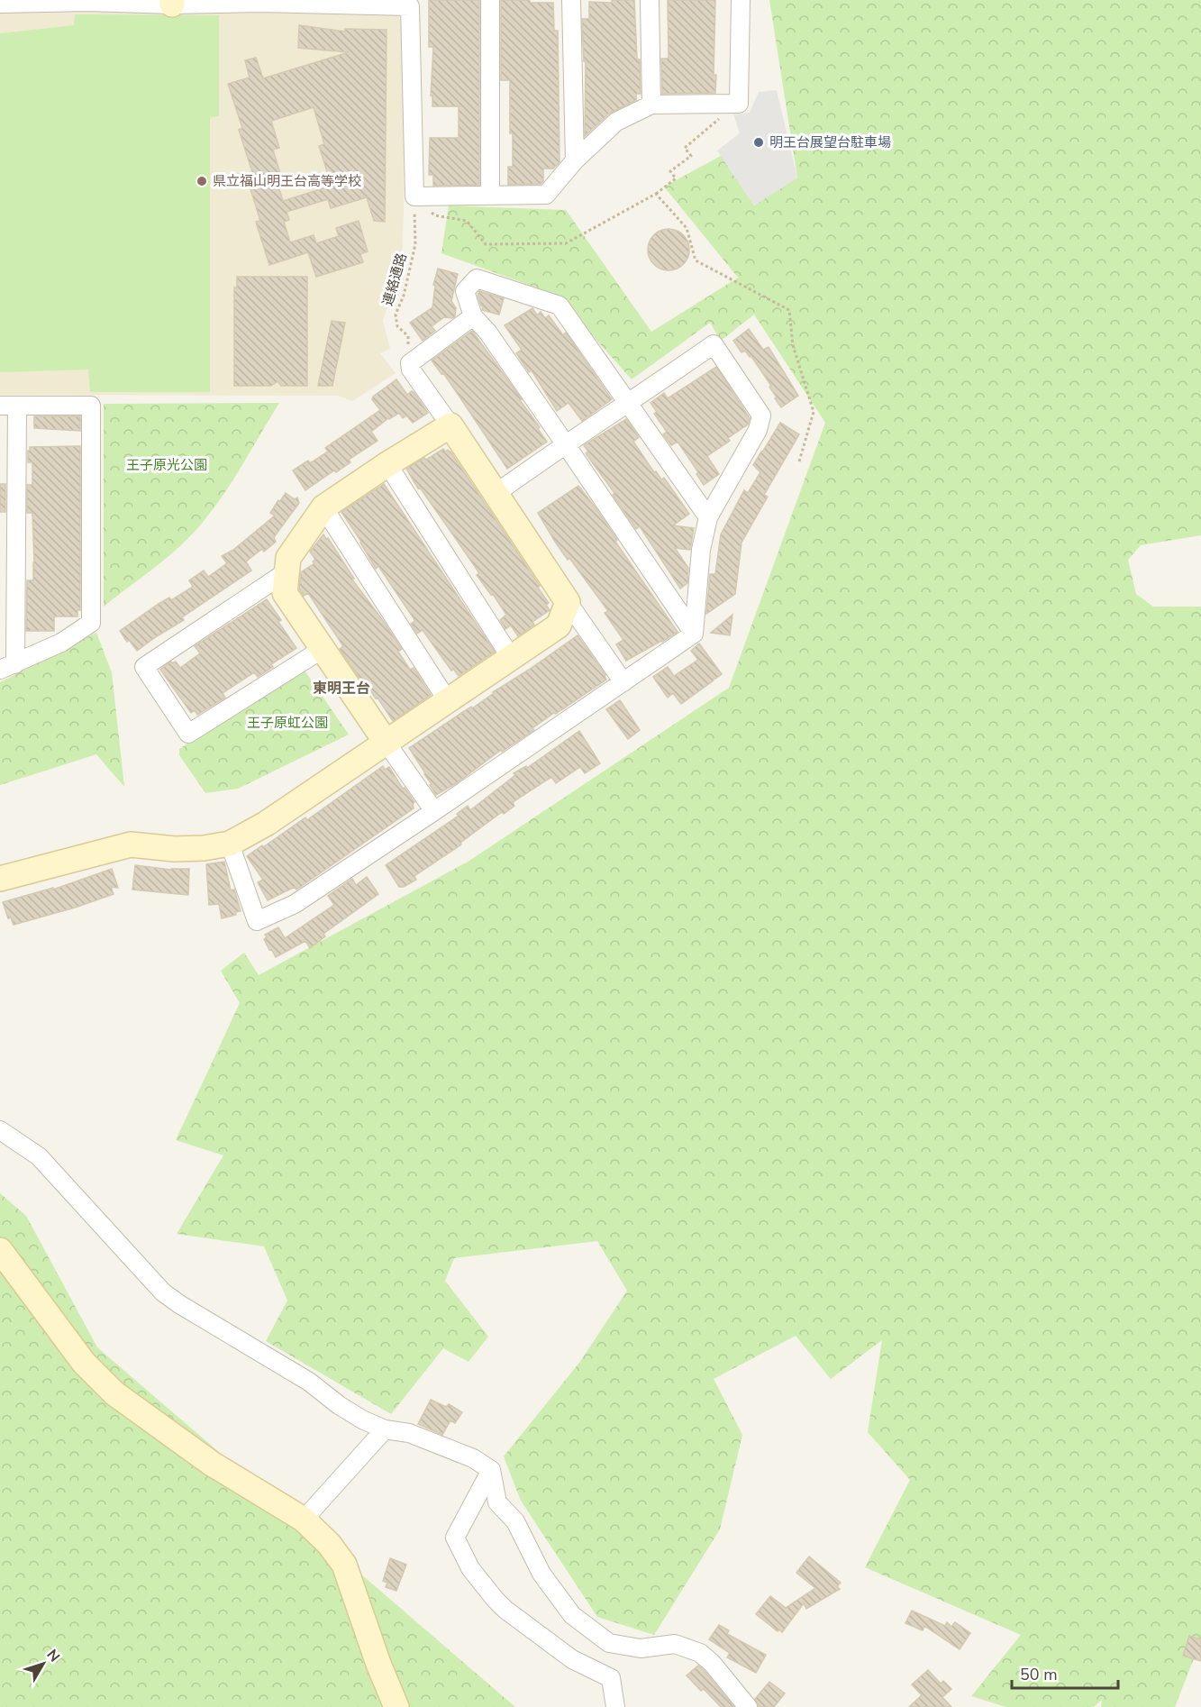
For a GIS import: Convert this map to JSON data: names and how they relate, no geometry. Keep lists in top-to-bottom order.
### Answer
{
  "streets": {
    "path": ["連絡通路"]
  },
  "districts": ["東明王台"],
  "parks": ["王子原光公園", "王子原虹公園"],
  "places": ["明王台展望台駐車場", "県立福山明王台高等学校"],
  "scale_bar": "50 m",
  "north": "top right"
}
